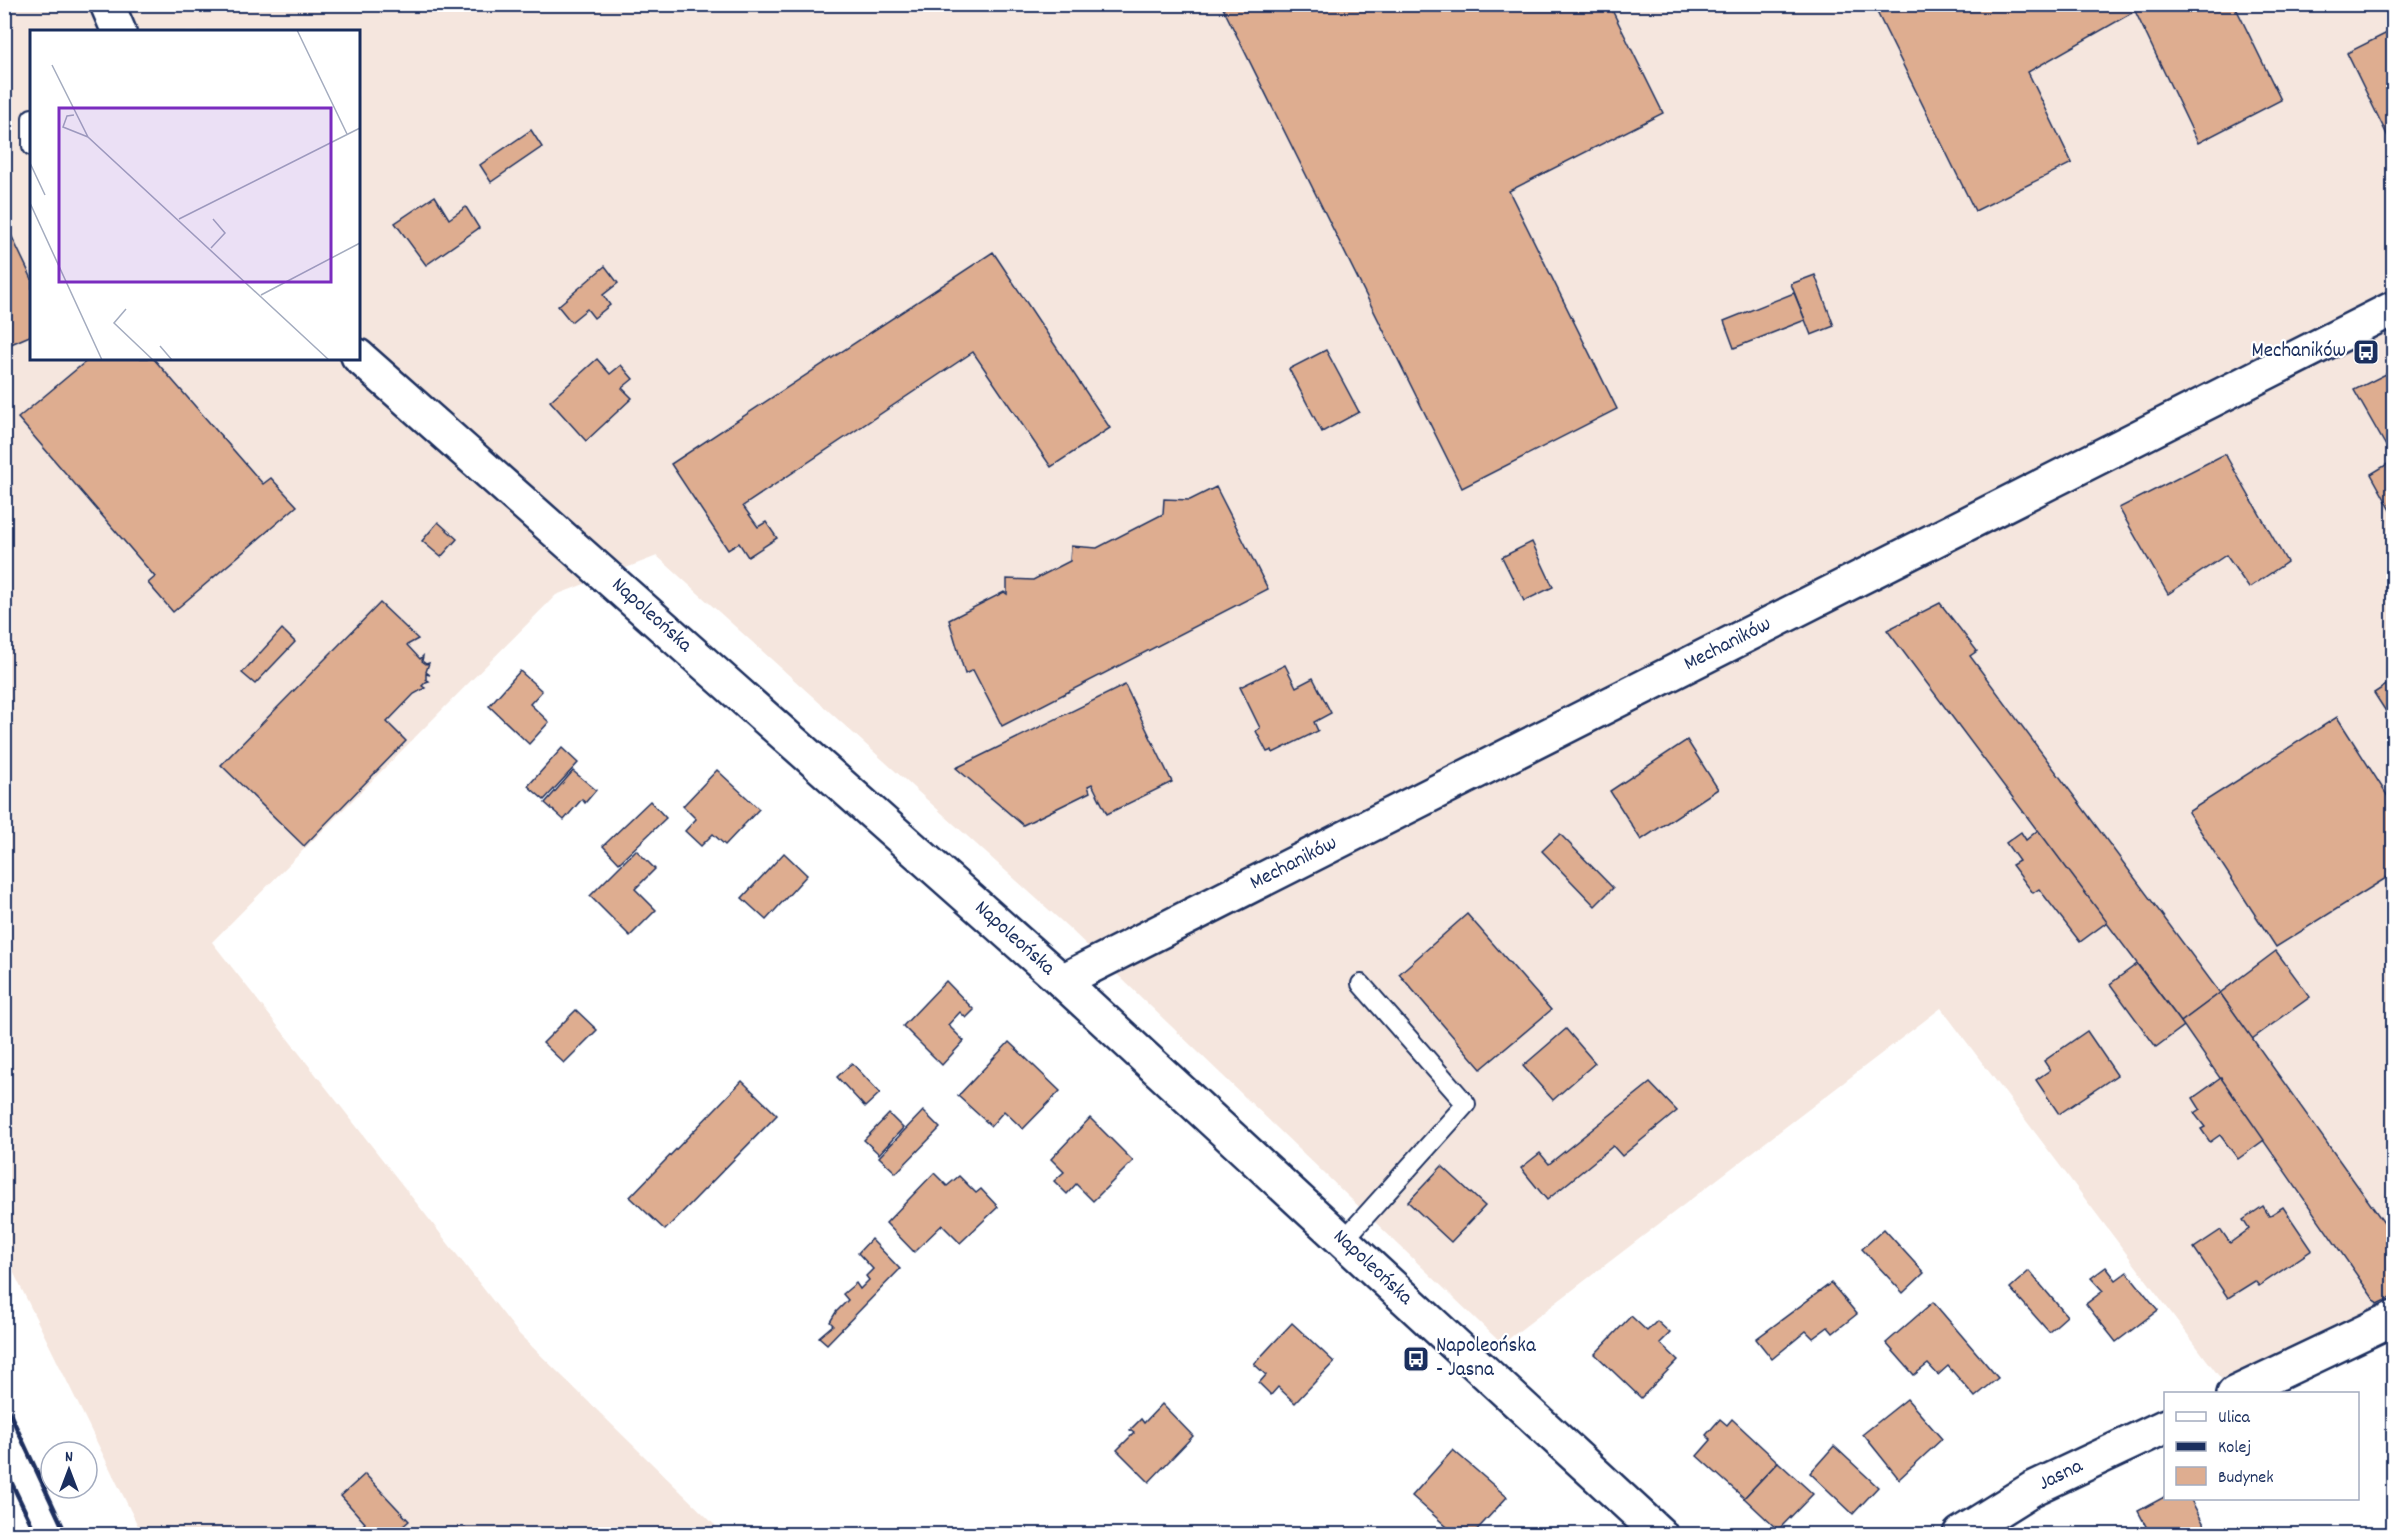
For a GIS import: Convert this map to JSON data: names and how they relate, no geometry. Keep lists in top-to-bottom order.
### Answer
{
  "streets": {
    "street": ["Napoleońska", "Mechaników", "Jasna"]
  },
  "crossings": [
    ["Napoleońska", "Mechaników"]
  ],
  "places": {
    "bus stop": ["Mechaników", "Napoleońska - Jasna"]
  },
  "legend": ["Ulica", "Kolej", "Budynek"],
  "north": "top"
}
